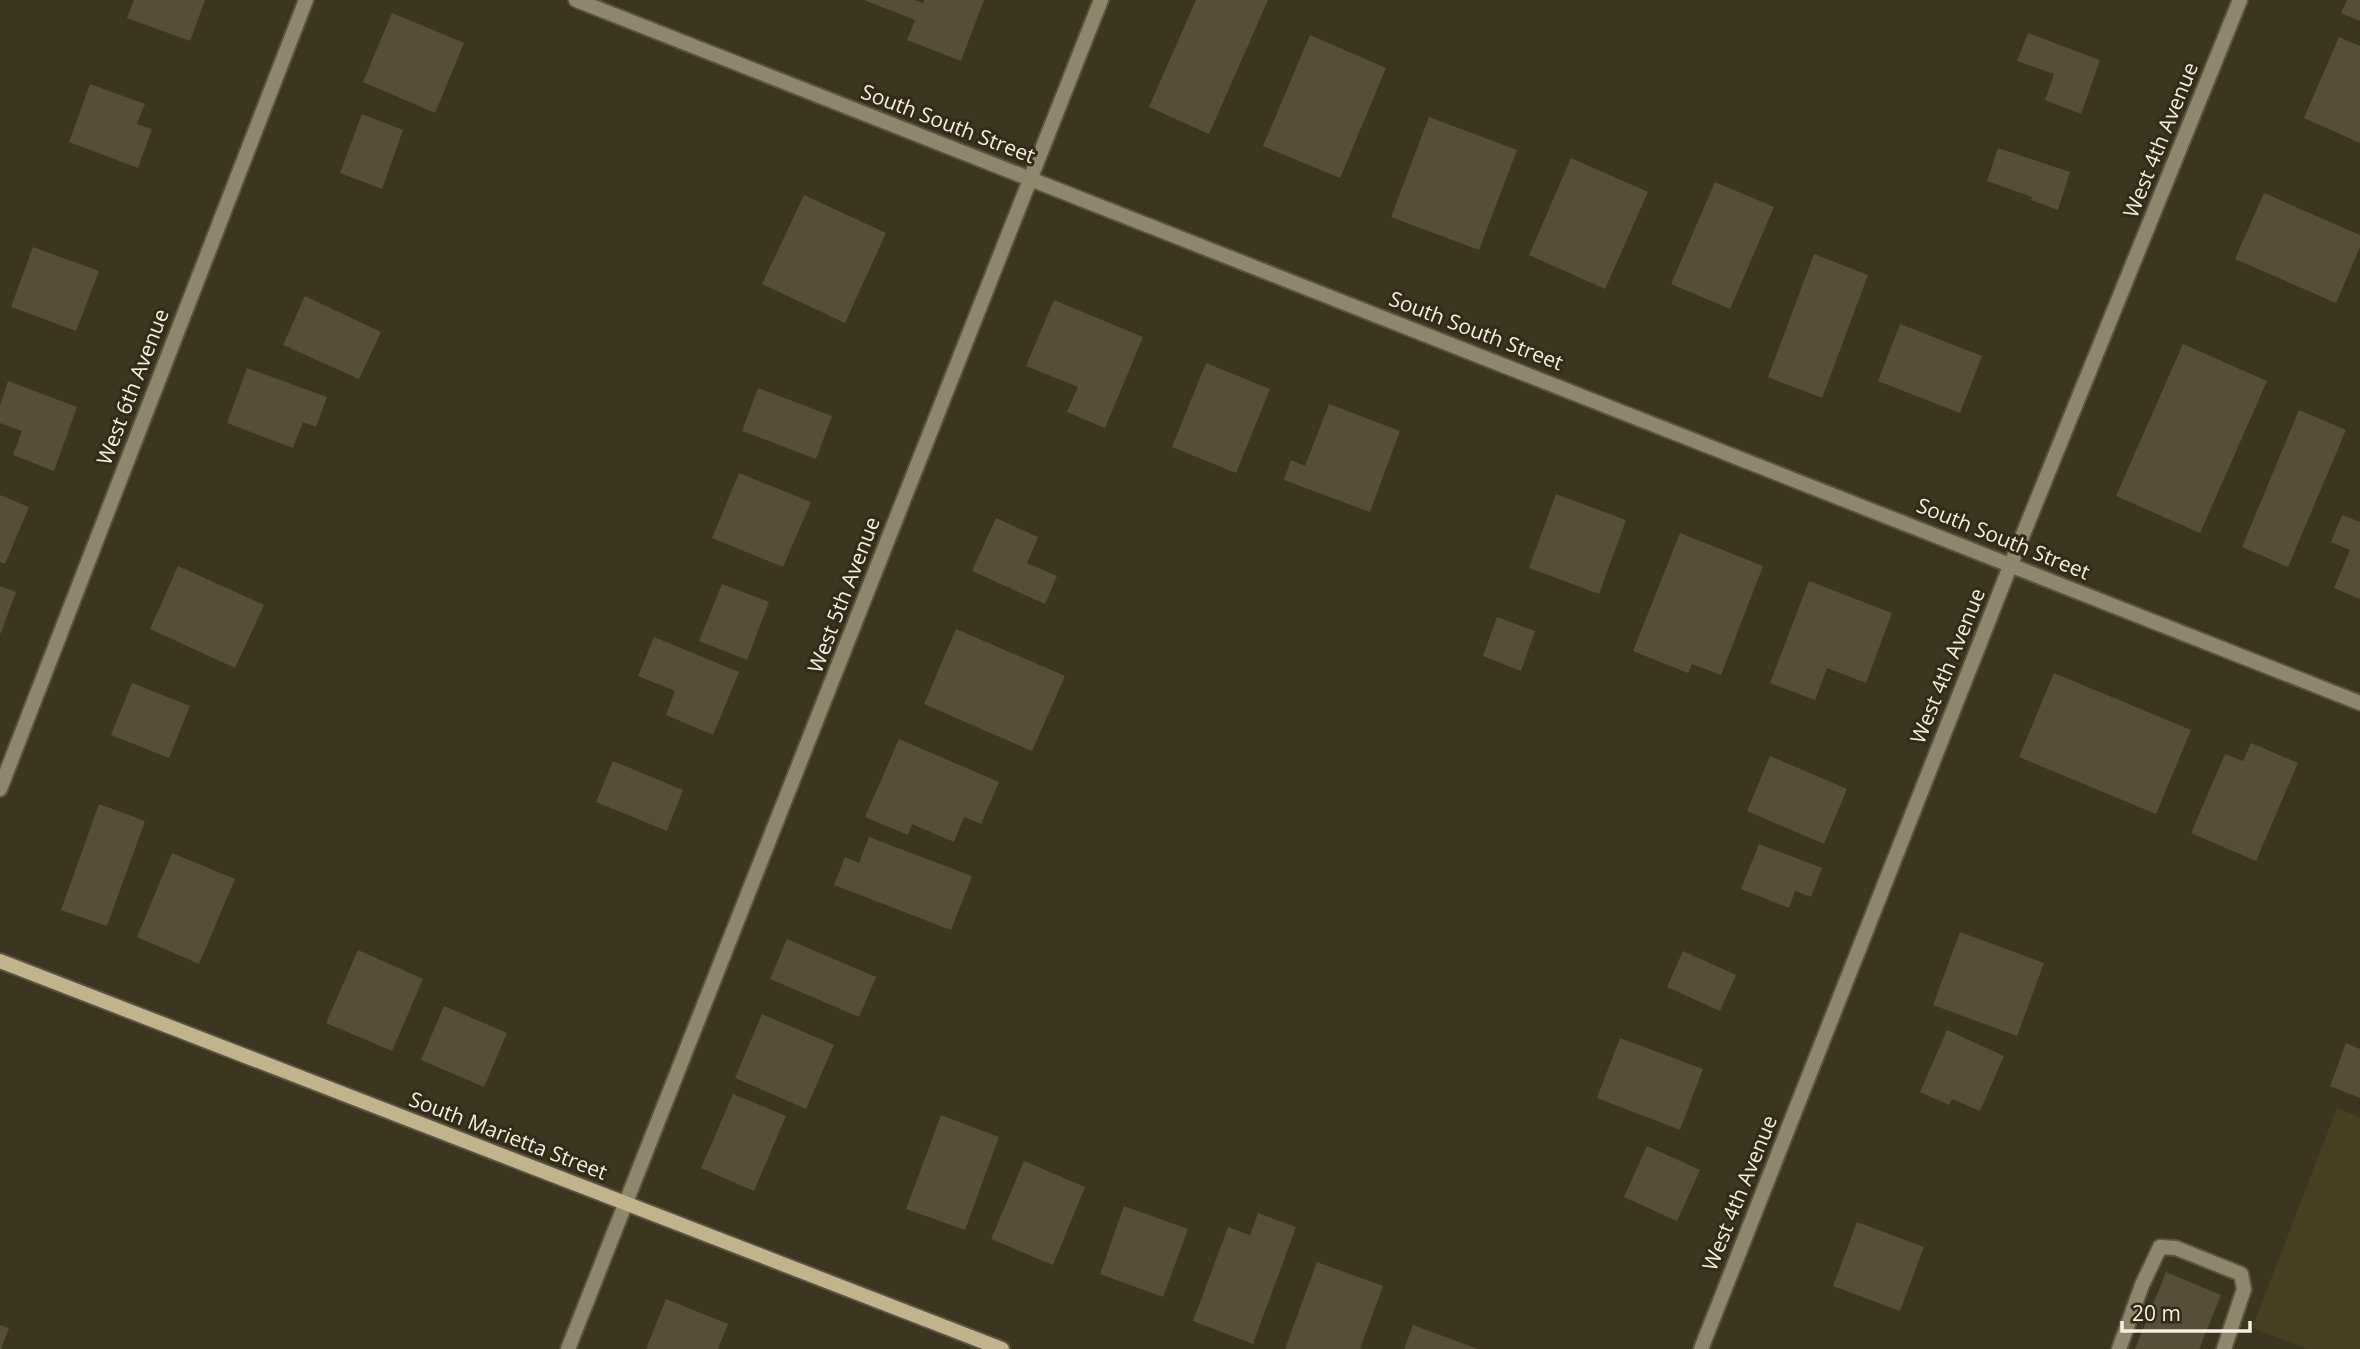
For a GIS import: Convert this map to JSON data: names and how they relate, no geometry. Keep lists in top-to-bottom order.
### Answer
{
  "streets": {
    "main road": ["South Marietta Street"],
    "street": [
      "South South Street",
      "West 4th Avenue",
      "West 6th Avenue",
      "West 5th Avenue"
    ]
  },
  "crossings": [
    ["South South Street", "West 4th Avenue"],
    ["South South Street", "West 5th Avenue"],
    ["West 5th Avenue", "South Marietta Street"]
  ],
  "scale_bar": "20 m"
}
